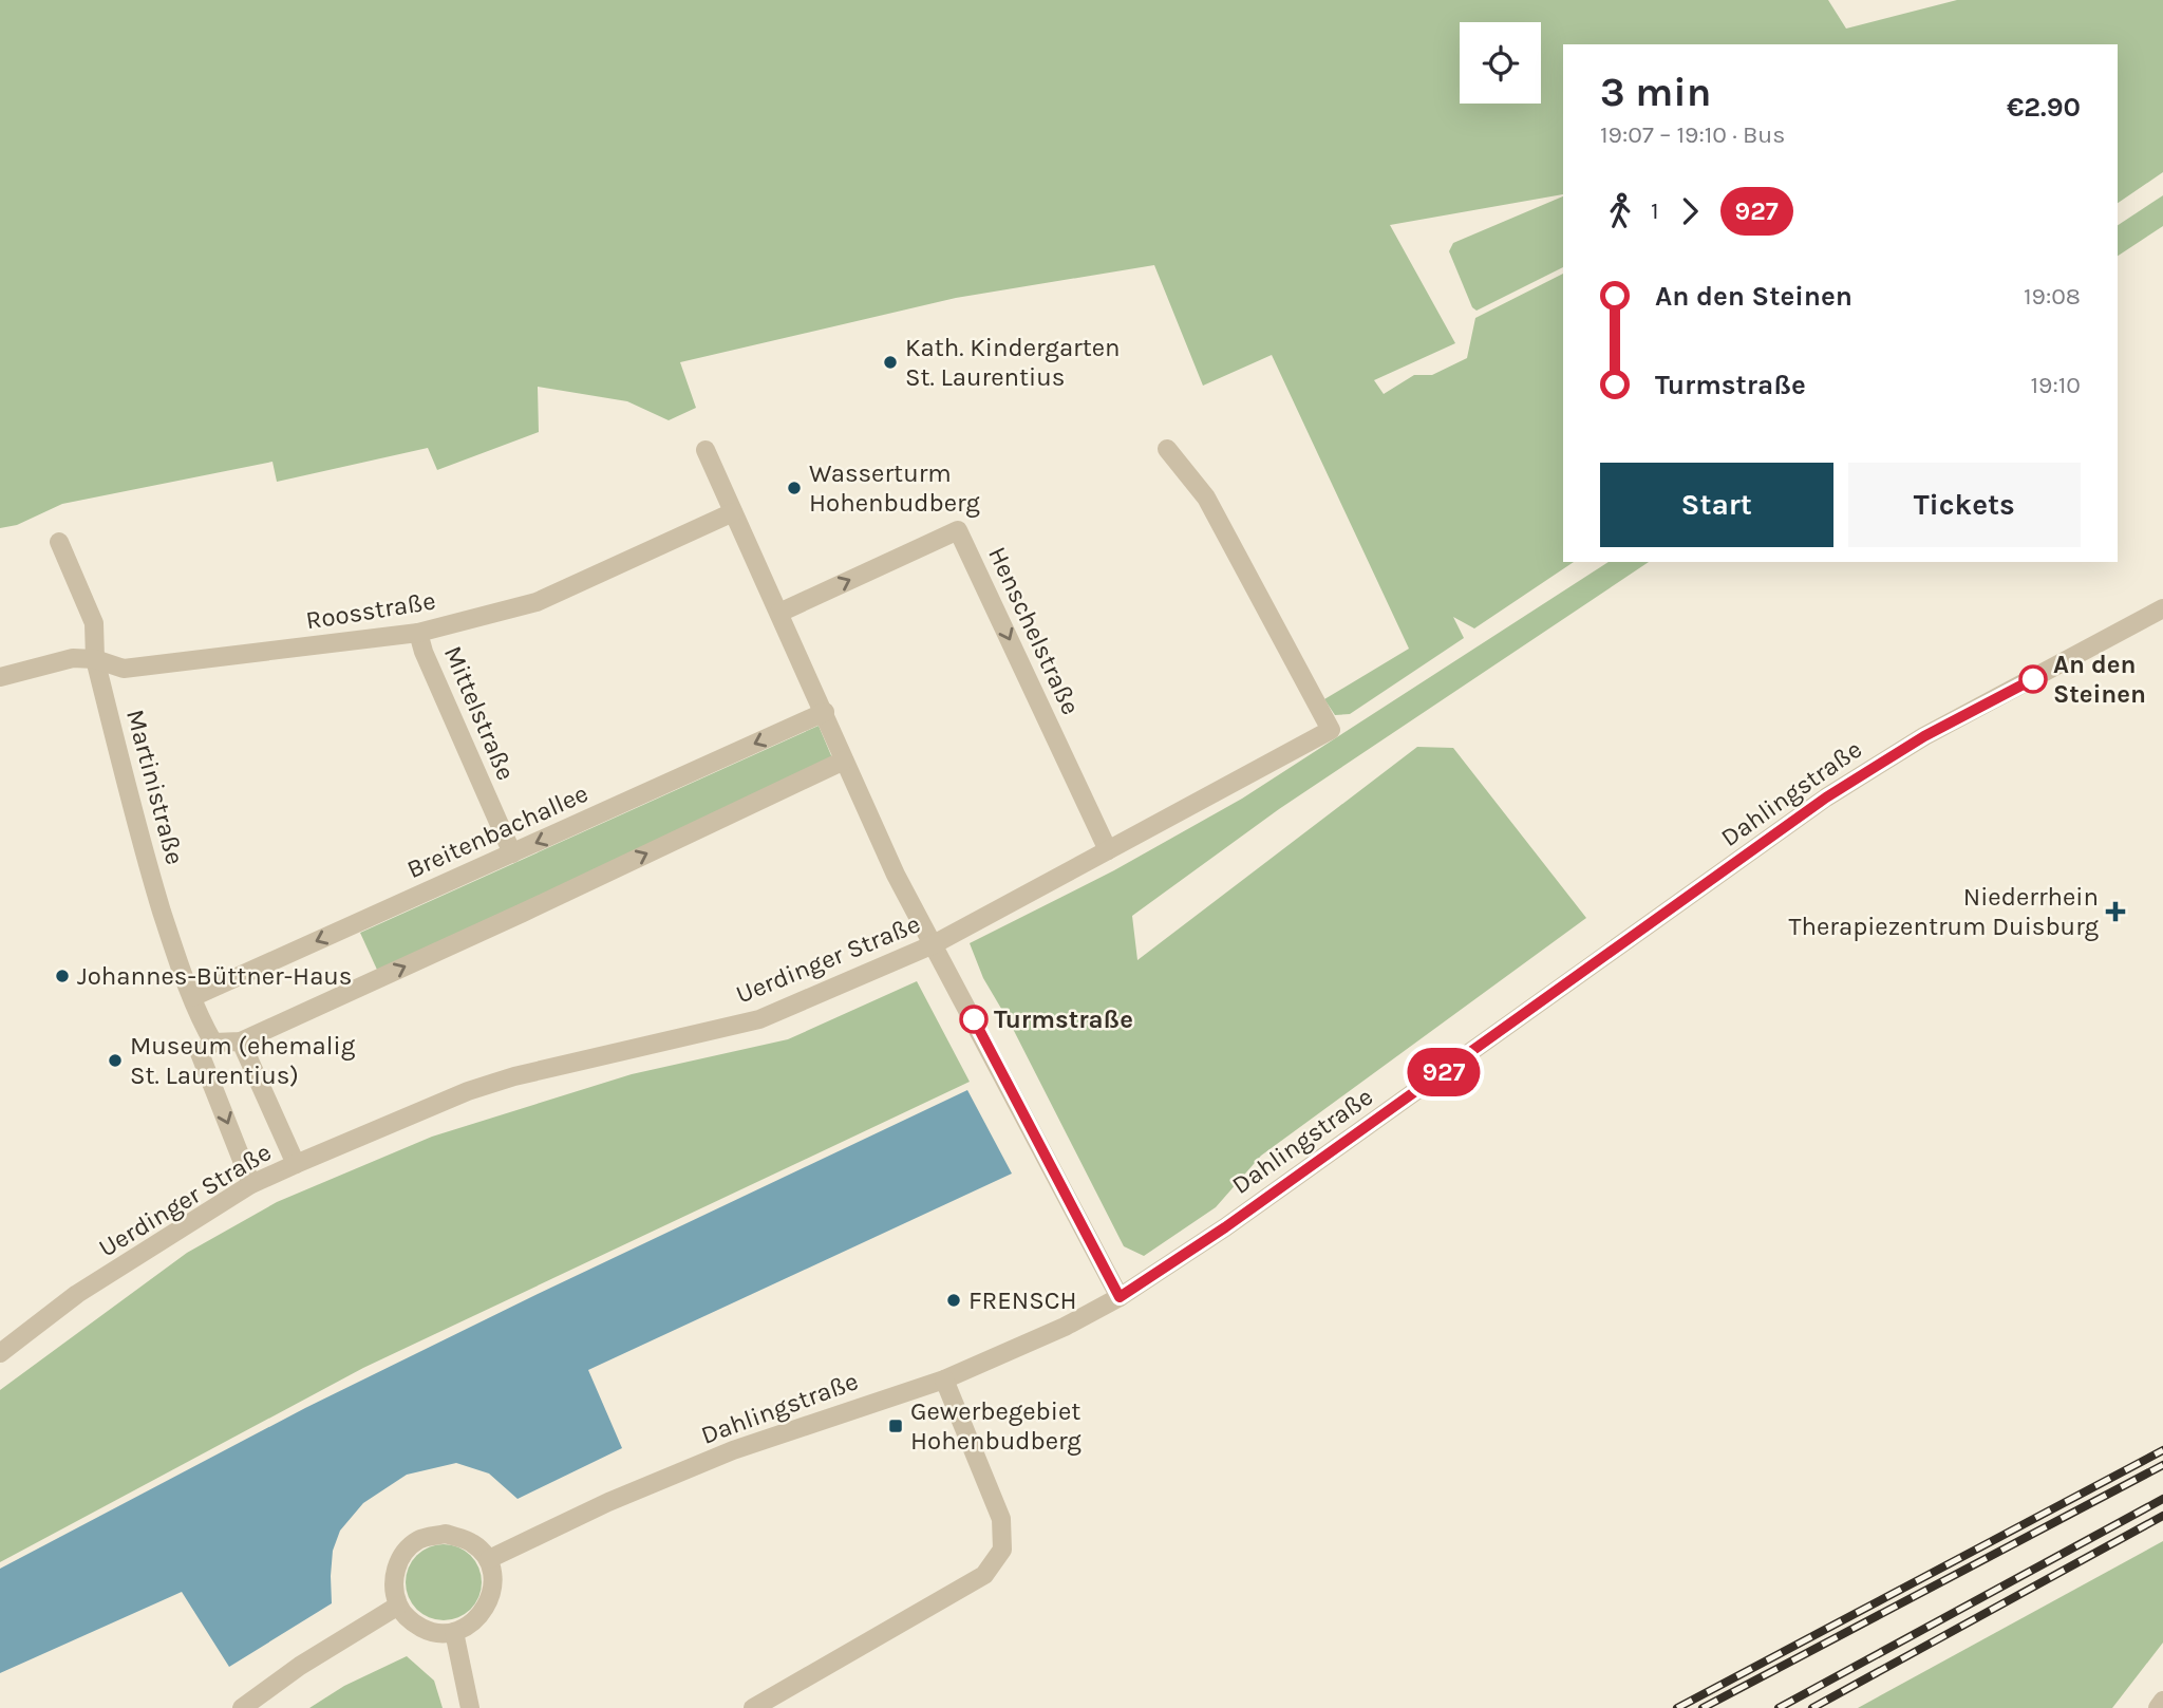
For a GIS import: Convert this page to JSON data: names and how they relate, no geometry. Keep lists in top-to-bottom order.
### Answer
{
  "streets": {
    "street": [
      "Roosstraße",
      "Henschelstraße",
      "Mittelstraße",
      "Martinistraße",
      "Dahlingstraße",
      "Breitenbachallee",
      "Uerdinger Straße"
    ]
  },
  "crossings": [
    ["Roosstraße", "Mittelstraße"],
    ["Roosstraße", "Martinistraße"],
    ["Henschelstraße", "Uerdinger Straße"],
    ["Mittelstraße", "Breitenbachallee"],
    ["Martinistraße", "Breitenbachallee"],
    ["Martinistraße", "Uerdinger Straße"]
  ],
  "places": {
    "other": [
      "Kath. Kindergarten St. Laurentius",
      "Wasserturm Hohenbudberg",
      "An den Steinen",
      "Johannes-Büttner-Haus",
      "Turmstraße",
      "Museum (ehemalig St. Laurentius)",
      "FRENSCH"
    ],
    "health": ["Niederrhein Therapiezentrum Duisburg"],
    "transit": ["Gewerbegebiet Hohenbudberg"]
  },
  "lines": ["bus line 927"],
  "page": {
    "on_map": "927",
    "heading": ["3 min", "19:07 – 19:10 · Bus", "€2.90"],
    "legs": ["1", "927"],
    "list": [
      {
        "name": "An den Steinen",
        "value": "19:08"
      },
      {
        "name": "Turmstraße",
        "value": "19:10"
      }
    ],
    "buttons": ["Start", "Tickets"]
  }
}
